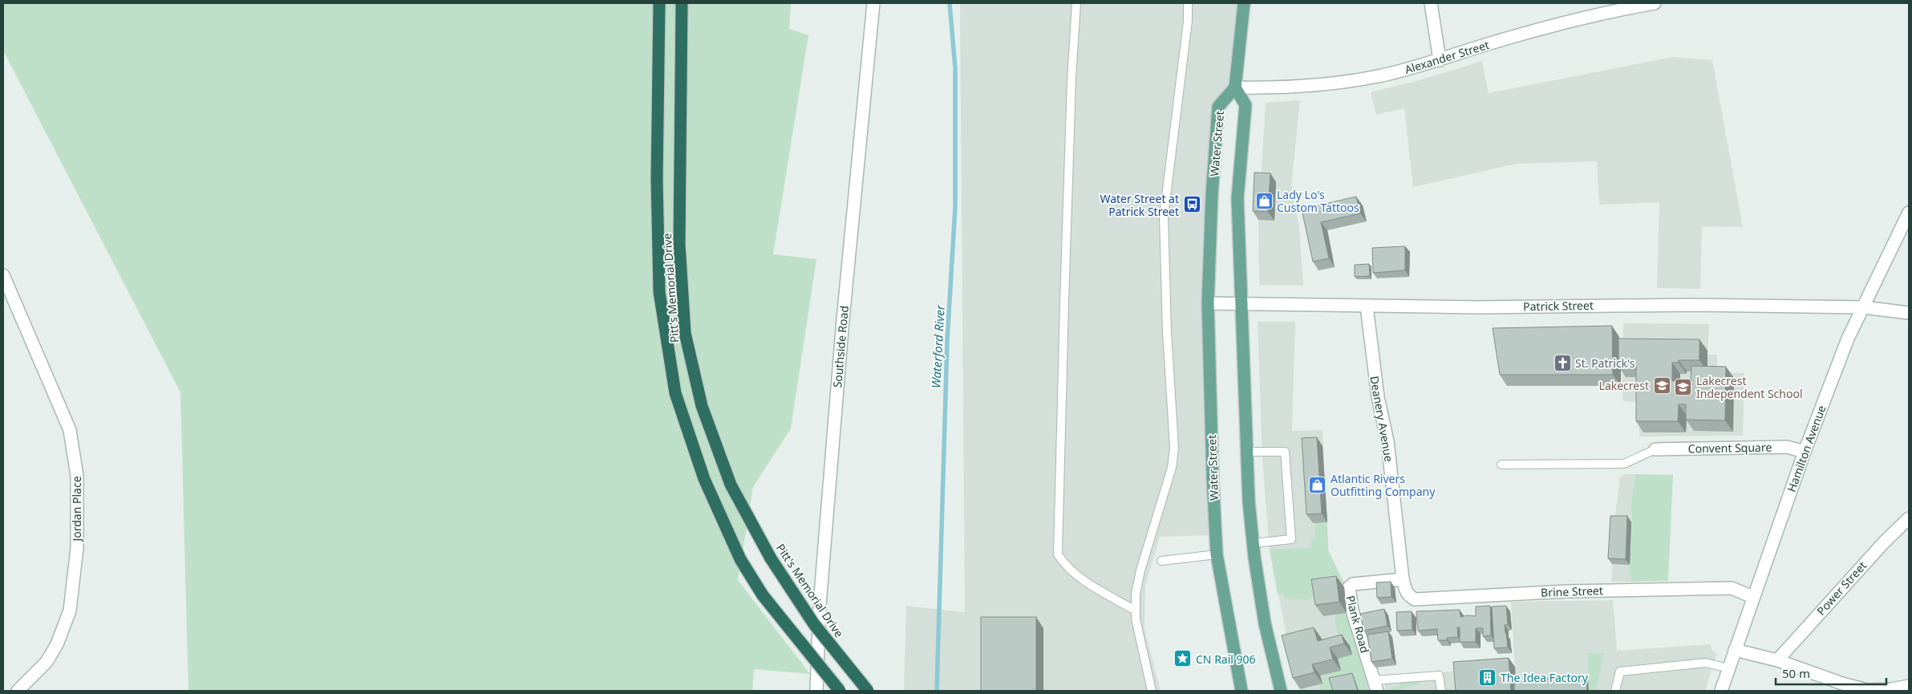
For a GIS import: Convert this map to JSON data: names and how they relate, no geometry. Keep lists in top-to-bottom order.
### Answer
{
  "streets": {
    "highway": ["Pitt's Memorial Drive"],
    "main road": ["Water Street"],
    "street": [
      "Alexander Street",
      "Patrick Street",
      "Southside Road",
      "Deanery Avenue",
      "Convent Square",
      "Hamilton Avenue",
      "Jordan Place",
      "Power Street",
      "Brine Street",
      "Plank Road"
    ]
  },
  "crossings": [
    ["Alexander Street", "Water Street"],
    ["Water Street", "Patrick Street"],
    ["Patrick Street", "Deanery Avenue"],
    ["Patrick Street", "Hamilton Avenue"],
    ["Deanery Avenue", "Brine Street"],
    ["Deanery Avenue", "Plank Road"],
    ["Convent Square", "Hamilton Avenue"],
    ["Hamilton Avenue", "Brine Street"],
    ["Brine Street", "Plank Road"]
  ],
  "water": ["Waterford River"],
  "places": {
    "shop": ["Lady Lo's Custom Tattoos", "Atlantic Rivers Outfitting Company"],
    "bus stop": ["Water Street at Patrick Street"],
    "church": ["St. Patrick's"],
    "school or university": ["Lakecrest", "Lakecrest Independent School"],
    "place": ["CN Rail 906"],
    "building": ["The Idea Factory"]
  },
  "scale_bar": "50 m"
}
